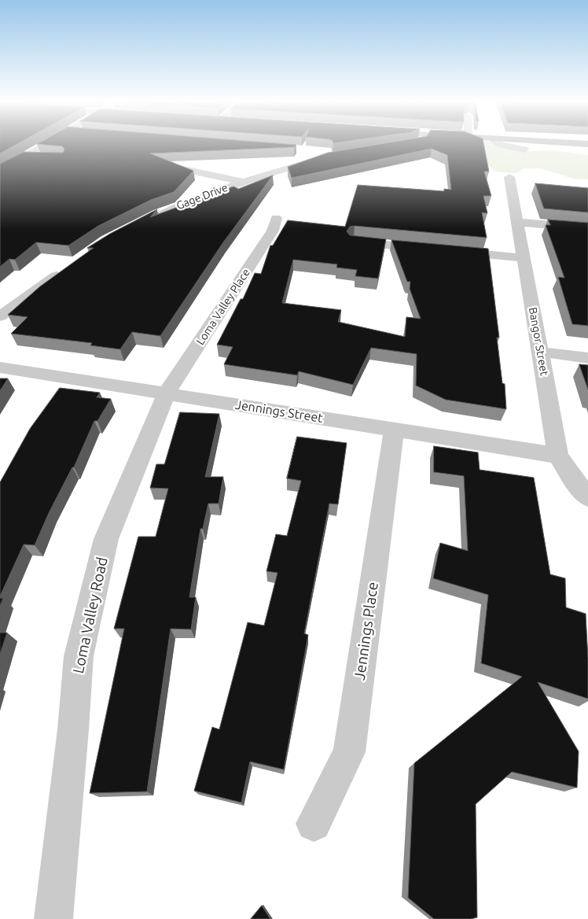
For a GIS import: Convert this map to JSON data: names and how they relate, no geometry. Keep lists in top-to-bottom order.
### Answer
{
  "streets": {
    "street": [
      "Gage Drive",
      "Loma Valley Place",
      "Bangor Street",
      "Jennings Street",
      "Loma Valley Road",
      "Jennings Place"
    ]
  },
  "crossings": [
    ["Loma Valley Place", "Jennings Street"],
    ["Loma Valley Place", "Loma Valley Road"],
    ["Bangor Street", "Jennings Street"],
    ["Jennings Street", "Loma Valley Road"],
    ["Jennings Street", "Jennings Place"]
  ]
}
